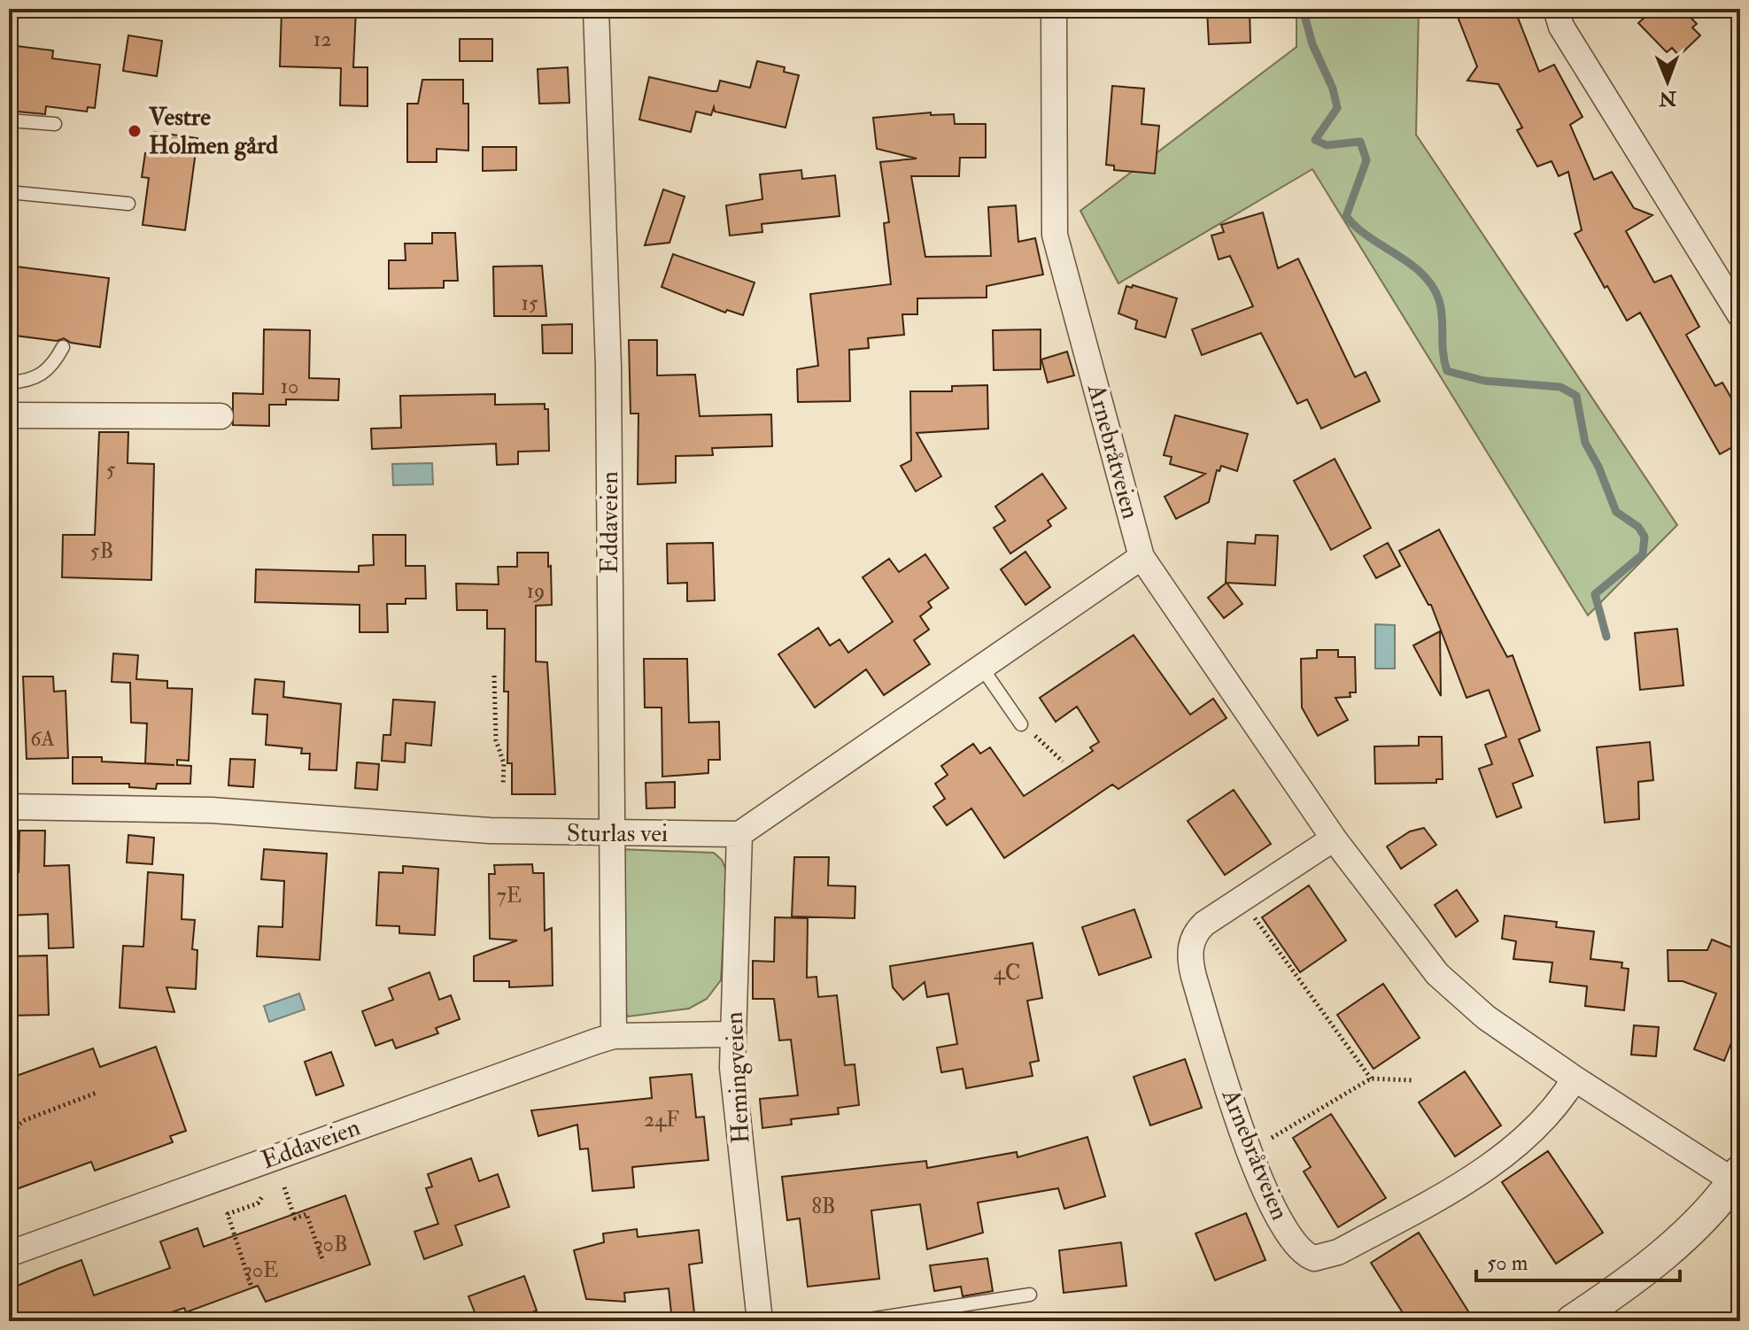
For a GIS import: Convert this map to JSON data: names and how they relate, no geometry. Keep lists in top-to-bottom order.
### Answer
{
  "streets": {
    "street": [
      "Arnebråtveien",
      "Eddaveien",
      "Sturlas vei",
      "Hemingveien"
    ]
  },
  "crossings": [
    ["Eddaveien", "Sturlas vei"],
    ["Eddaveien", "Hemingveien"],
    ["Sturlas vei", "Hemingveien"]
  ],
  "places": ["Vestre Holmen gård"],
  "house_numbers": [
    "12",
    "15",
    "10",
    "5",
    "5B",
    "19",
    "6A",
    "7E",
    "4C",
    "24F",
    "8B",
    "30B",
    "30E"
  ],
  "scale_bar": "50 m",
  "north": "bottom"
}
